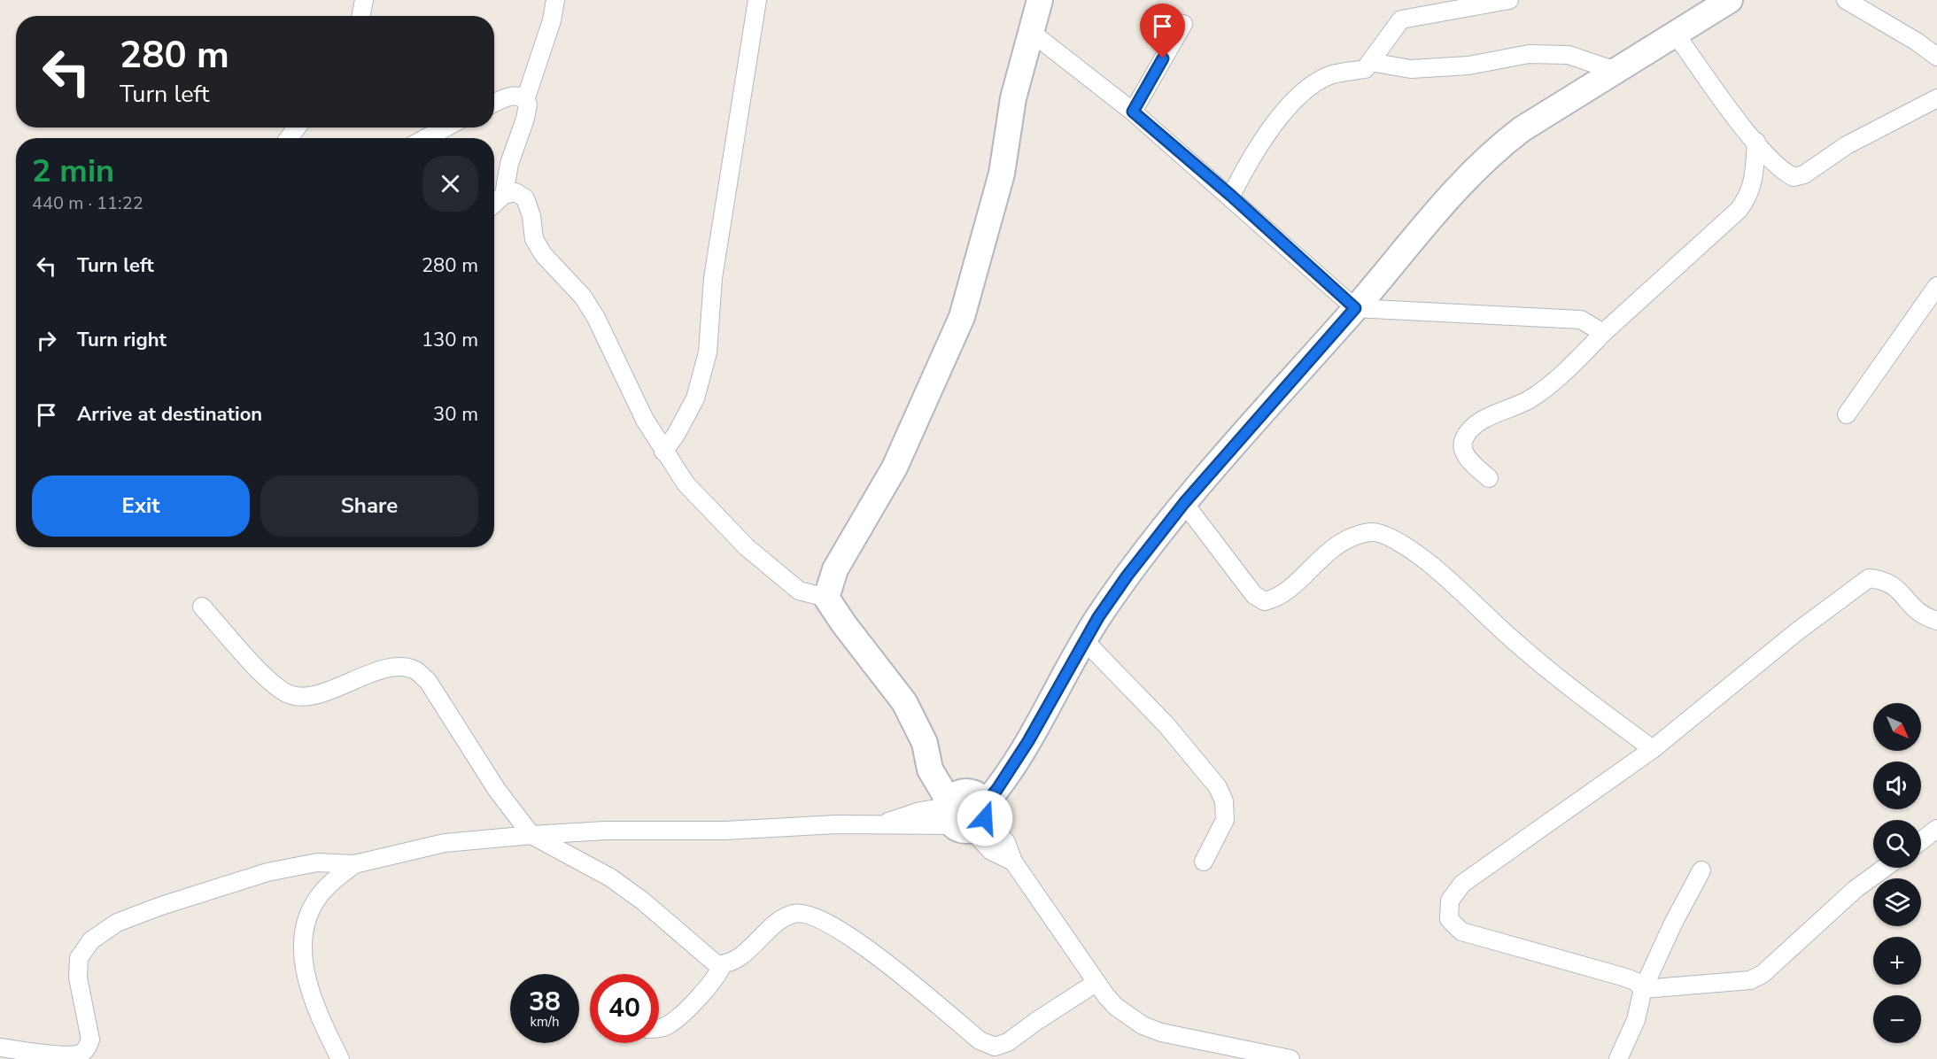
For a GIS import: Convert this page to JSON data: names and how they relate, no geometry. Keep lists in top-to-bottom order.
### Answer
{
  "north": "bottom right",
  "page": {
    "turn": ["280 m", "Turn left"],
    "heading": ["2 min", "440 m · 11:22"],
    "list": [
      {
        "name": "Turn left",
        "value": "280 m"
      },
      {
        "name": "Turn right",
        "value": "130 m"
      },
      {
        "name": "Arrive at destination",
        "value": "30 m"
      }
    ],
    "buttons": ["Exit", "Share"],
    "map_buttons": ["+", "−"],
    "speed": "38 km/h",
    "limit": "40"
  }
}
